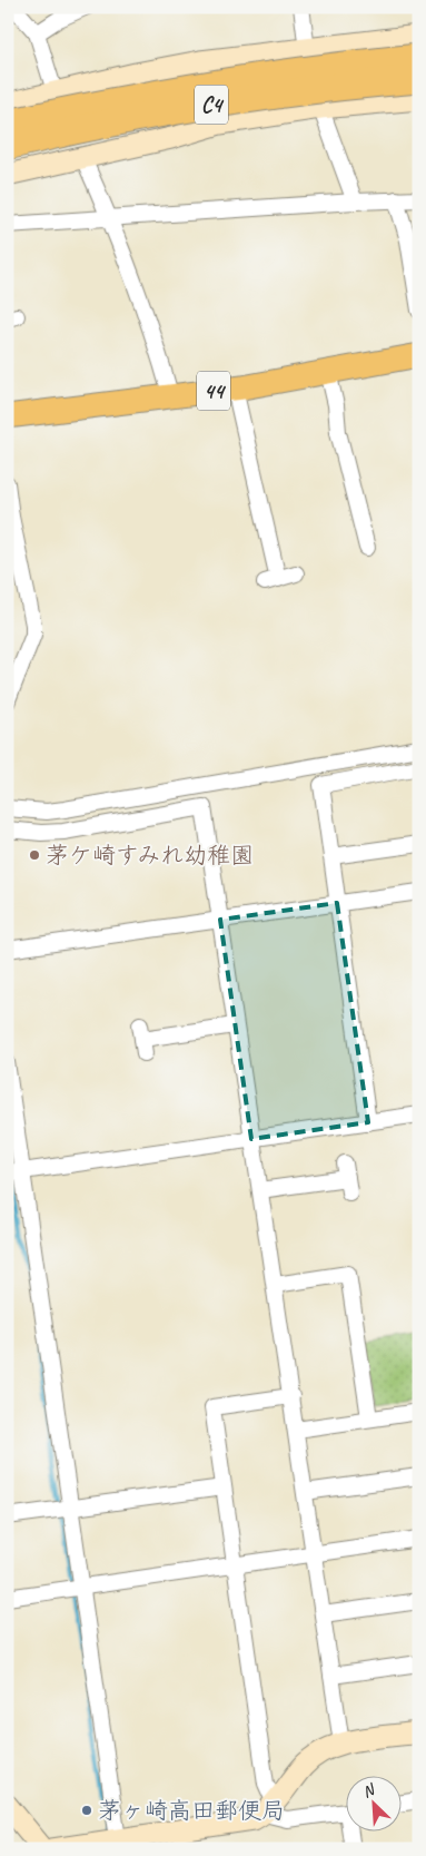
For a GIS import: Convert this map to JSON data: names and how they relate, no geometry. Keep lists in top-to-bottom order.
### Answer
{
  "streets": {
    "highway": ["C4"],
    "main road": ["44"]
  },
  "places": ["茅ケ崎すみれ幼稚園", "茅ヶ崎高田郵便局"],
  "north": "top left"
}
